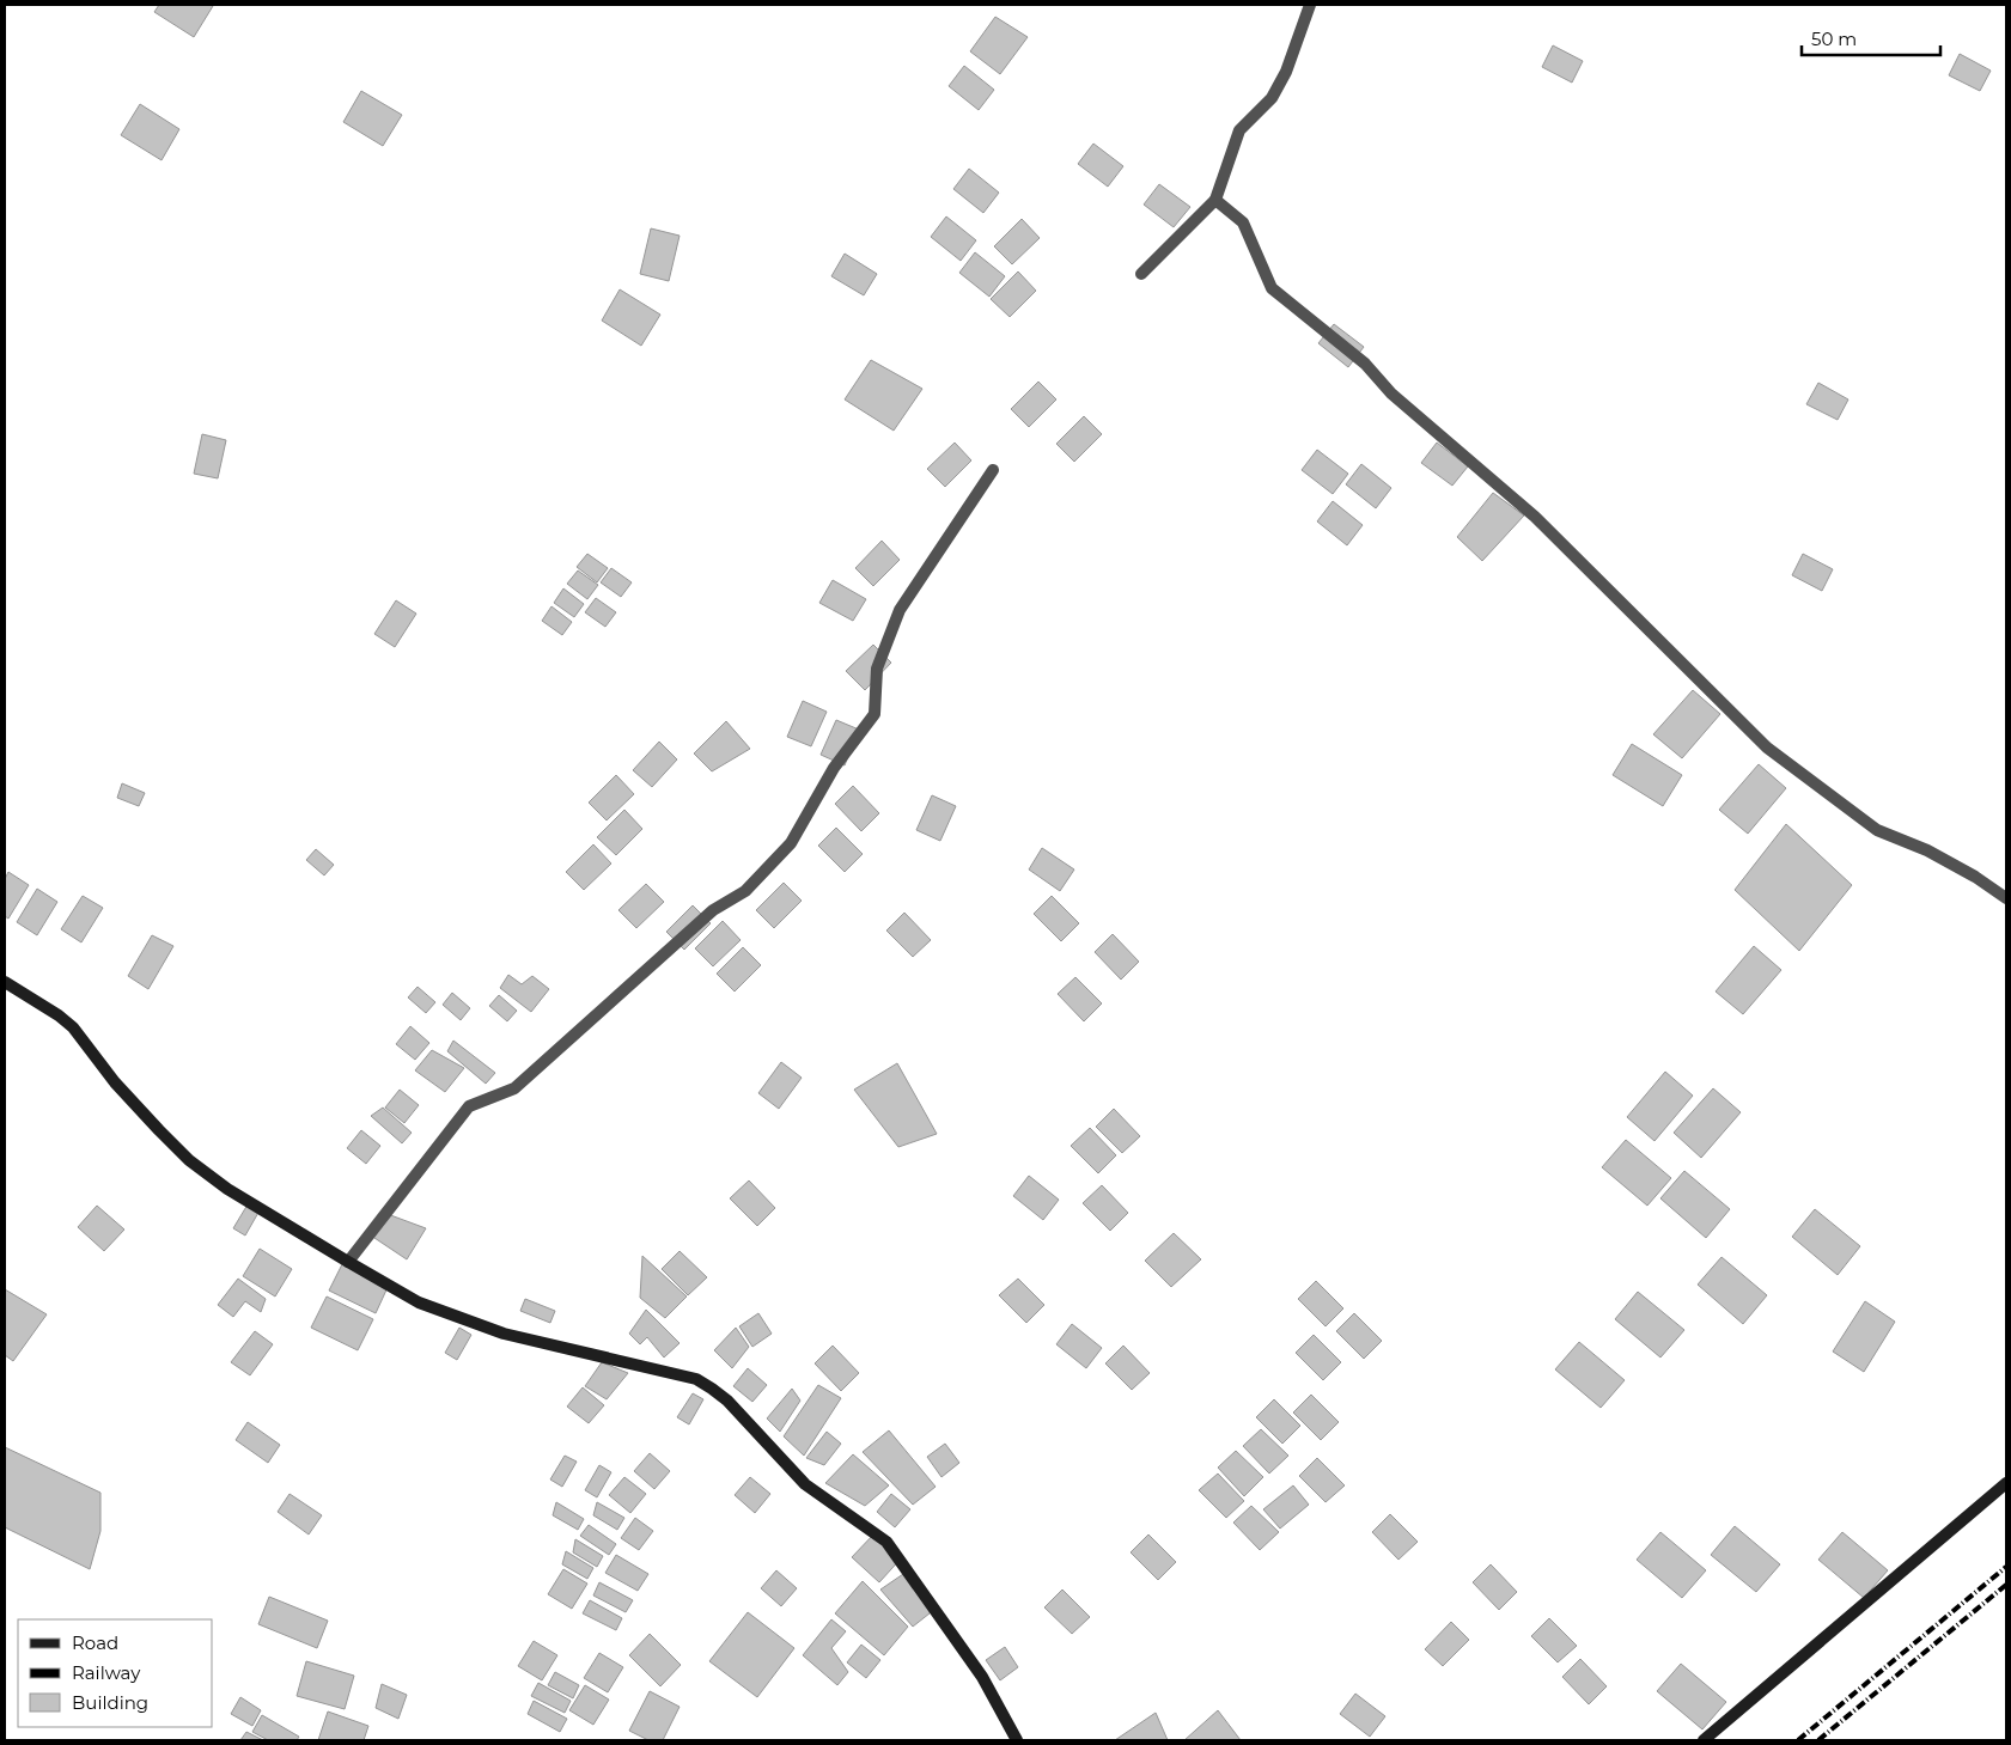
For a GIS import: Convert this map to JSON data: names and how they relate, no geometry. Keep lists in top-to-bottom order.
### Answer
{
  "legend": ["Road", "Railway", "Building"],
  "scale_bar": "50 m"
}
